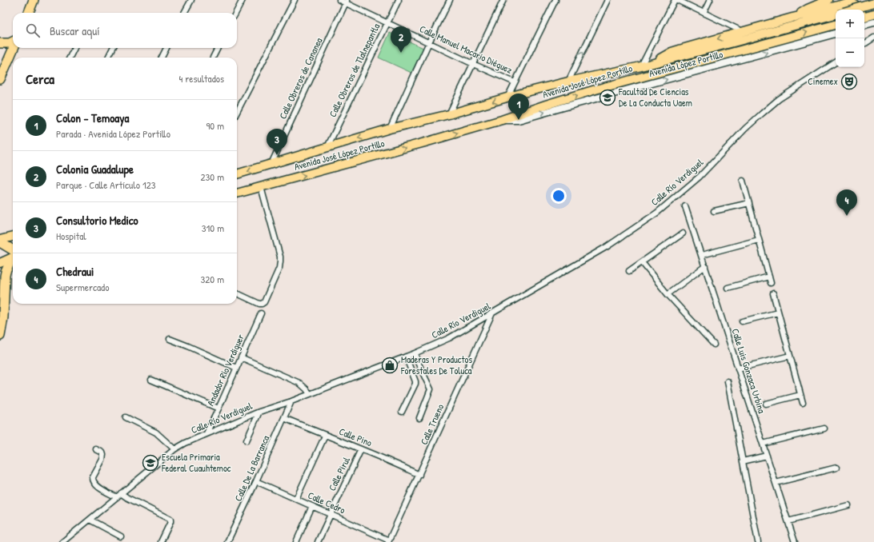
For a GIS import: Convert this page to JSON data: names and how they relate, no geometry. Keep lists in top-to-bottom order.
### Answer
{
  "streets": {
    "main road": ["Avenida José López Portillo"],
    "street": [
      "Calle Manuel Macario Diéguez",
      "Avenida López Portillo",
      "Calle Obreros de Tlalnepantla",
      "Calle Obreros de Cananea",
      "Calle Río Verdiguel",
      "Andador Río Verdiguer",
      "Calle Luis Gonzaca Urbina",
      "Calle Trueno",
      "Calle Pino",
      "Calle De La Barranca",
      "Calle Pirul",
      "Calle Cedro"
    ]
  },
  "crossings": [
    ["Calle Manuel Macario Diéguez", "Calle Obreros de Tlalnepantla"],
    ["Calle Manuel Macario Diéguez", "Calle Obreros de Cananea"],
    ["Avenida López Portillo", "Avenida José López Portillo"],
    ["Calle Obreros de Tlalnepantla", "Avenida José López Portillo"],
    ["Calle Obreros de Cananea", "Avenida José López Portillo"],
    ["Calle Río Verdiguel", "Andador Río Verdiguer"],
    ["Calle Río Verdiguel", "Calle Trueno"],
    ["Calle Río Verdiguel", "Calle De La Barranca"],
    ["Calle Trueno", "Calle Pino"],
    ["Calle Trueno", "Calle Cedro"],
    ["Calle Pino", "Calle De La Barranca"],
    ["Calle Pino", "Calle Pirul"],
    ["Calle De La Barranca", "Calle Cedro"],
    ["Calle Pirul", "Calle Cedro"]
  ],
  "one_way": ["Avenida López Portillo"],
  "places": {
    "theatre": ["Cinemex"],
    "school or university": ["Facultad De Ciencias De La Conducta Uaem", "Escuela Primaria Federal Cuauhtemoc"],
    "shop": ["Maderas Y Productos Forestales De Toluca"]
  },
  "page": {
    "map_buttons": ["+", "−"],
    "search": "Buscar aquí",
    "pins": [
      "2",
      "1",
      "3",
      "4"
    ],
    "heading": ["Cerca", "4 resultados"],
    "list": [
      {
        "mark": "1",
        "name": "Colon - Temoaya",
        "note": "Parada · Avenida López Portillo",
        "value": "90 m"
      },
      {
        "mark": "2",
        "name": "Colonia Guadalupe",
        "note": "Parque · Calle Artículo 123",
        "value": "230 m"
      },
      {
        "mark": "3",
        "name": "Consultorio Medico",
        "note": "Hospital",
        "value": "310 m"
      },
      {
        "mark": "4",
        "name": "Chedraui",
        "note": "Supermercado",
        "value": "320 m"
      }
    ]
  }
}
